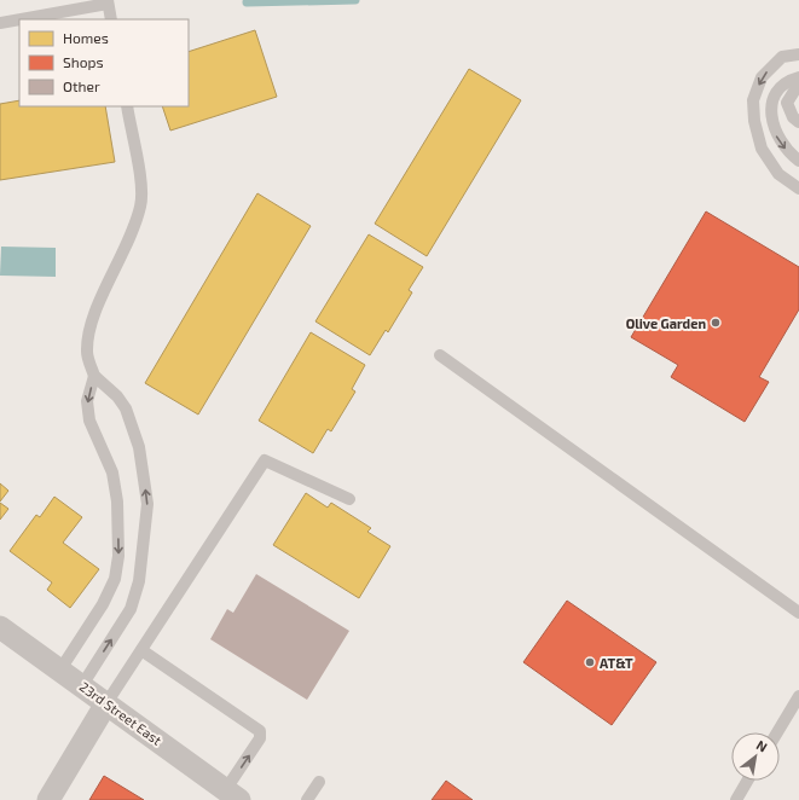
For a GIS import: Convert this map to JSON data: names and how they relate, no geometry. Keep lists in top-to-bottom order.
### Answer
{
  "streets": {
    "street": ["23rd Street East"]
  },
  "places": ["Olive Garden", "AT&T"],
  "legend": ["Homes", "Shops", "Other"],
  "north": "top right"
}
